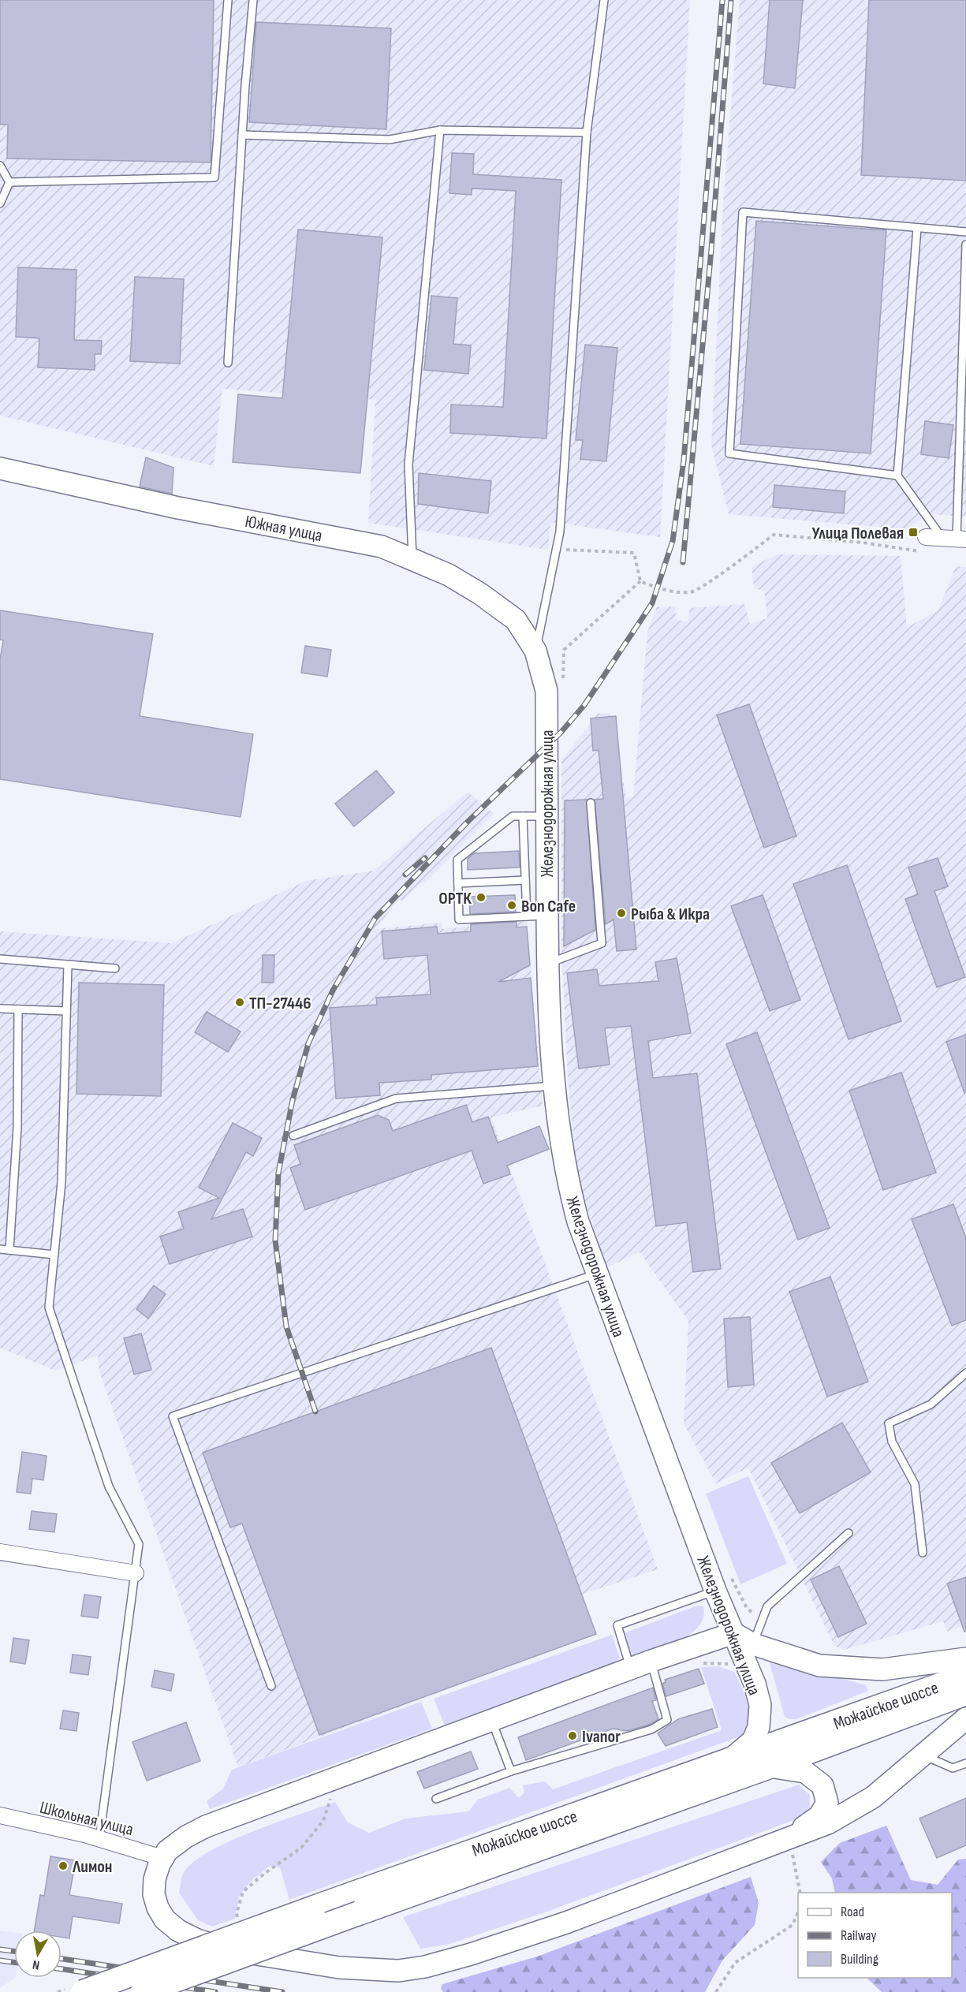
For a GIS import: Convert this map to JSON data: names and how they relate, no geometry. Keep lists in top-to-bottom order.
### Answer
{
  "streets": {
    "main road": ["Можайское шоссе"],
    "street": ["Южная улица", "Железнодорожная улица", "Школьная улица"]
  },
  "crossings": [
    ["Южная улица", "Железнодорожная улица"],
    ["Железнодорожная улица", "Можайское шоссе"]
  ],
  "places": {
    "transit": ["Улица Полевая"],
    "other": [
      "ОРТК",
      "Bon Cafe",
      "Рыба & Икра",
      "ТП-27446",
      "Ivanor",
      "Лимон"
    ]
  },
  "legend": ["Road", "Railway", "Building"],
  "north": "bottom"
}
